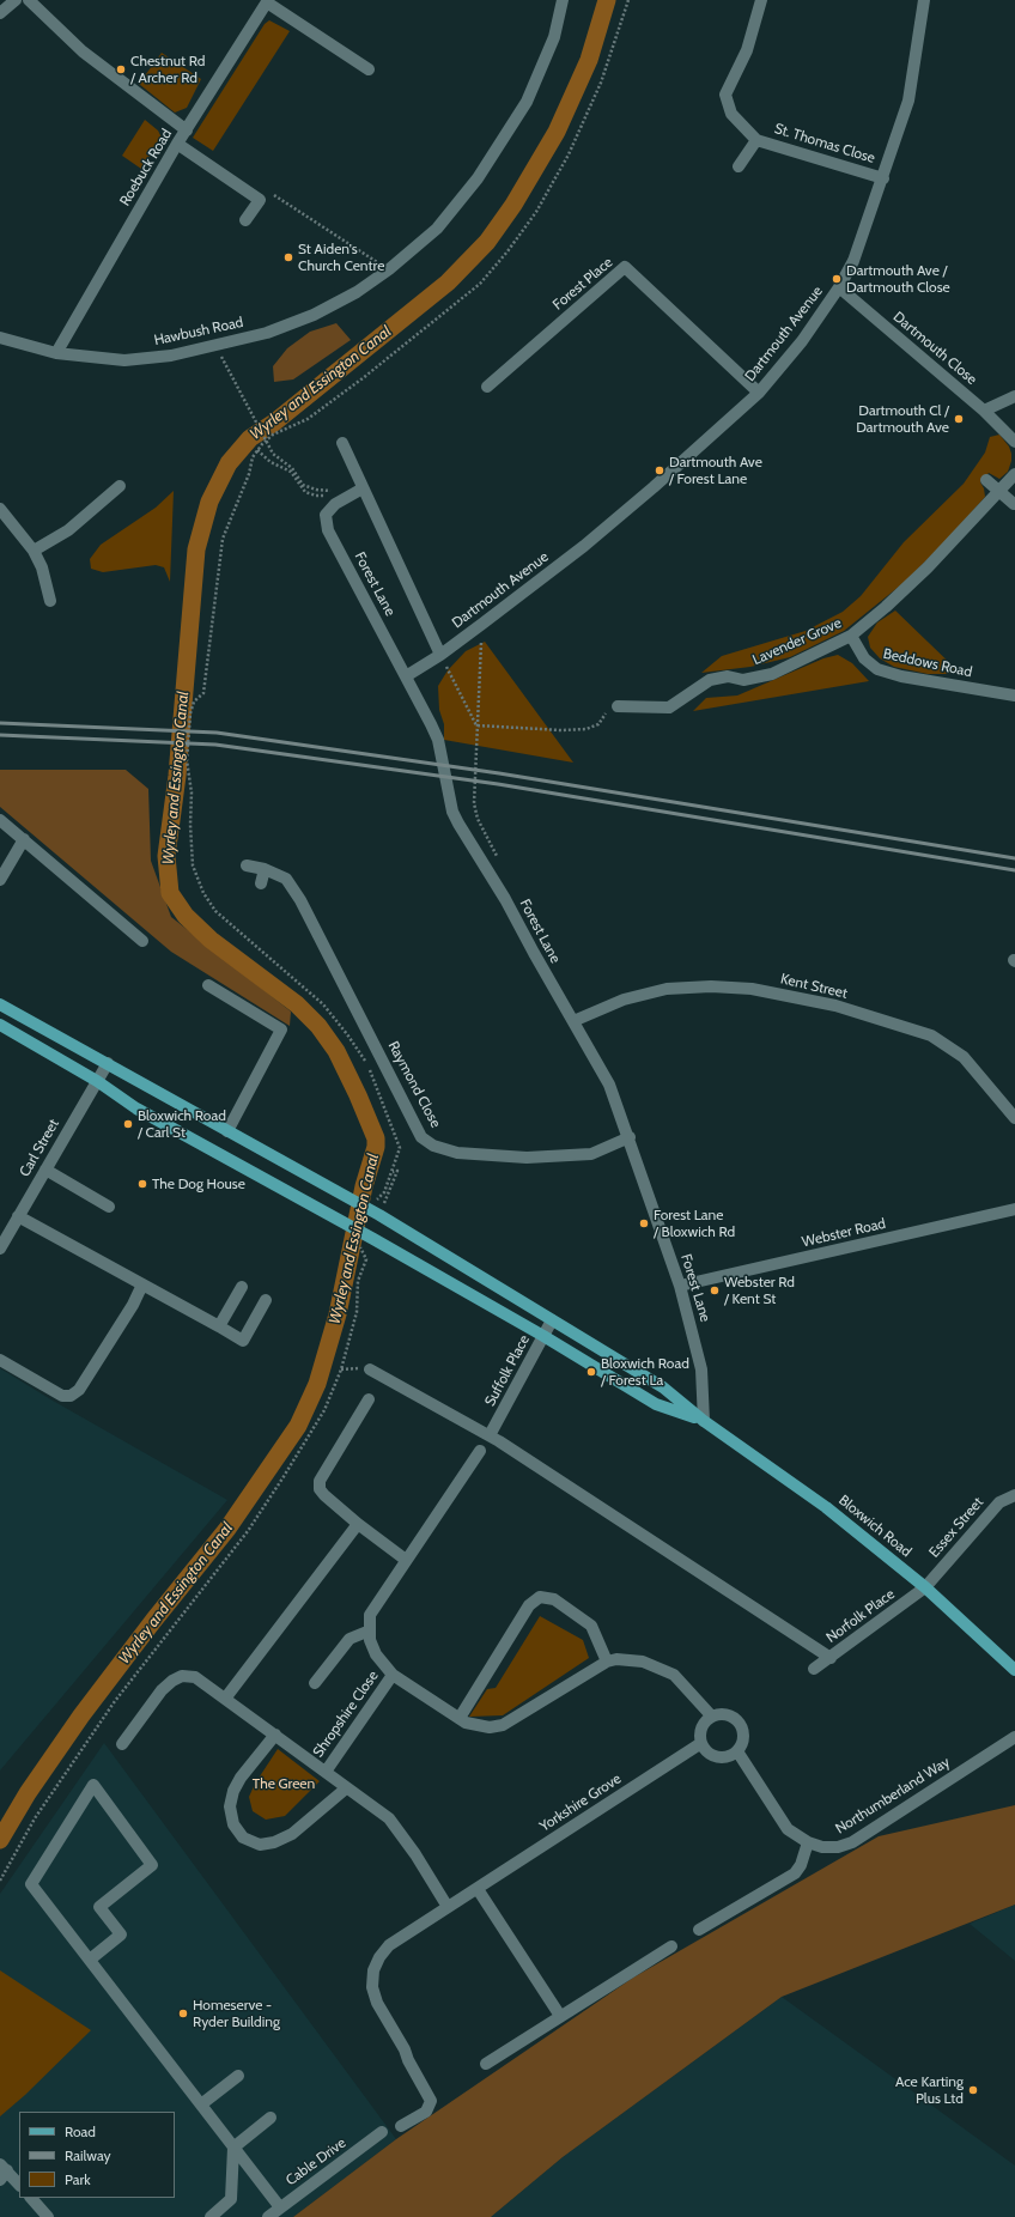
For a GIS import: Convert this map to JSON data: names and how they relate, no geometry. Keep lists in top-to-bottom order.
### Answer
{
  "streets": {
    "main road": ["Bloxwich Road"],
    "street": [
      "St. Thomas Close",
      "Roebuck Road",
      "Forest Place",
      "Hawbush Road",
      "Dartmouth Avenue",
      "Dartmouth Close",
      "Forest Lane",
      "Lavender Grove",
      "Beddows Road",
      "Kent Street",
      "Raymond Close",
      "Carl Street",
      "Webster Road",
      "Suffolk Place",
      "Essex Street",
      "Norfolk Place",
      "Shropshire Close",
      "Northumberland Way",
      "Yorkshire Grove",
      "Cable Drive"
    ]
  },
  "crossings": [
    ["St. Thomas Close", "Dartmouth Avenue"],
    ["Roebuck Road", "Hawbush Road"],
    ["Forest Place", "Dartmouth Avenue"],
    ["Dartmouth Avenue", "Dartmouth Close"],
    ["Dartmouth Avenue", "Forest Lane"],
    ["Forest Lane", "Kent Street"],
    ["Forest Lane", "Raymond Close"],
    ["Forest Lane", "Webster Road"],
    ["Forest Lane", "Bloxwich Road"],
    ["Lavender Grove", "Beddows Road"],
    ["Bloxwich Road", "Essex Street"],
    ["Bloxwich Road", "Norfolk Place"],
    ["Essex Street", "Norfolk Place"],
    ["Shropshire Close", "Yorkshire Grove"],
    ["Northumberland Way", "Yorkshire Grove"]
  ],
  "water": ["Wyrley and Essington Canal"],
  "parks": ["The Green"],
  "places": [
    "Chestnut Rd / Archer Rd",
    "St Aiden's Church Centre",
    "Dartmouth Ave / Dartmouth Close",
    "Dartmouth Cl / Dartmouth Ave",
    "Dartmouth Ave / Forest Lane",
    "Bloxwich Road / Carl St",
    "The Dog House",
    "Forest Lane / Bloxwich Rd",
    "Webster Rd / Kent St",
    "Bloxwich Road / Forest La",
    "Homeserve - Ryder Building",
    "Ace Karting Plus Ltd"
  ],
  "legend": ["Road", "Railway", "Park"]
}
